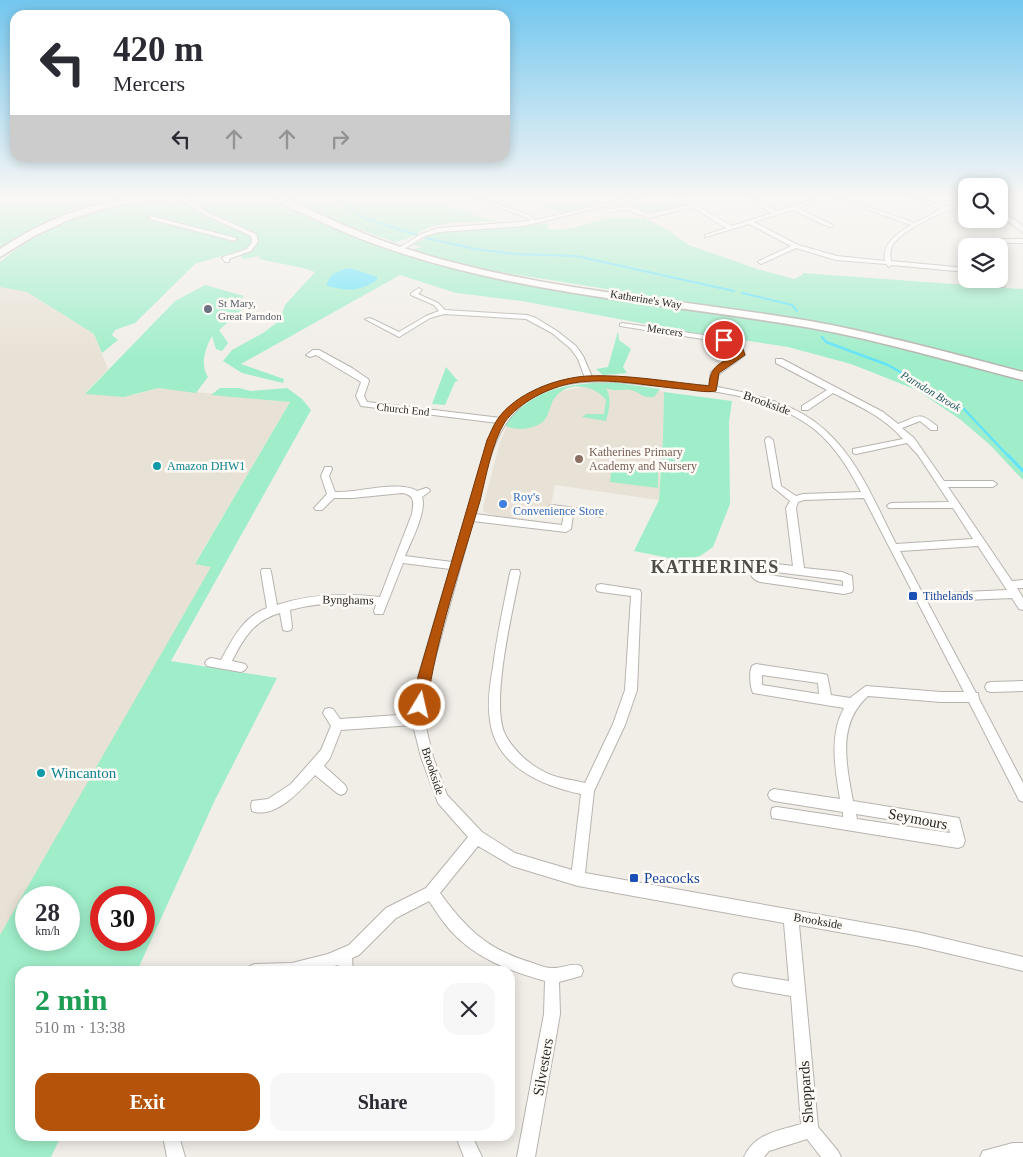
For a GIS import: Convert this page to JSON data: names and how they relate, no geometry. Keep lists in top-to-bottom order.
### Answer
{
  "streets": {
    "main road": ["Katherine's Way"],
    "street": [
      "Mercers",
      "Brookside",
      "Church End",
      "Bynghams",
      "Seymours",
      "Silvesters",
      "Sheppards"
    ]
  },
  "crossings": [
    ["Mercers", "Brookside"],
    ["Brookside", "Church End"],
    ["Brookside", "Sheppards"]
  ],
  "districts": ["KATHERINES"],
  "water": ["Parndon Brook"],
  "places": {
    "other": [
      "St Mary, Great Parndon",
      "Katherines Primary Academy and Nursery",
      "Amazon DHW1",
      "Roy's Convenience Store",
      "Wincanton"
    ],
    "transit": ["Tithelands", "Peacocks"]
  },
  "page": {
    "turn": ["420 m", "Mercers"],
    "speed": "28 km/h",
    "limit": "30",
    "heading": ["2 min", "510 m · 13:38"],
    "buttons": ["Exit", "Share"]
  }
}
